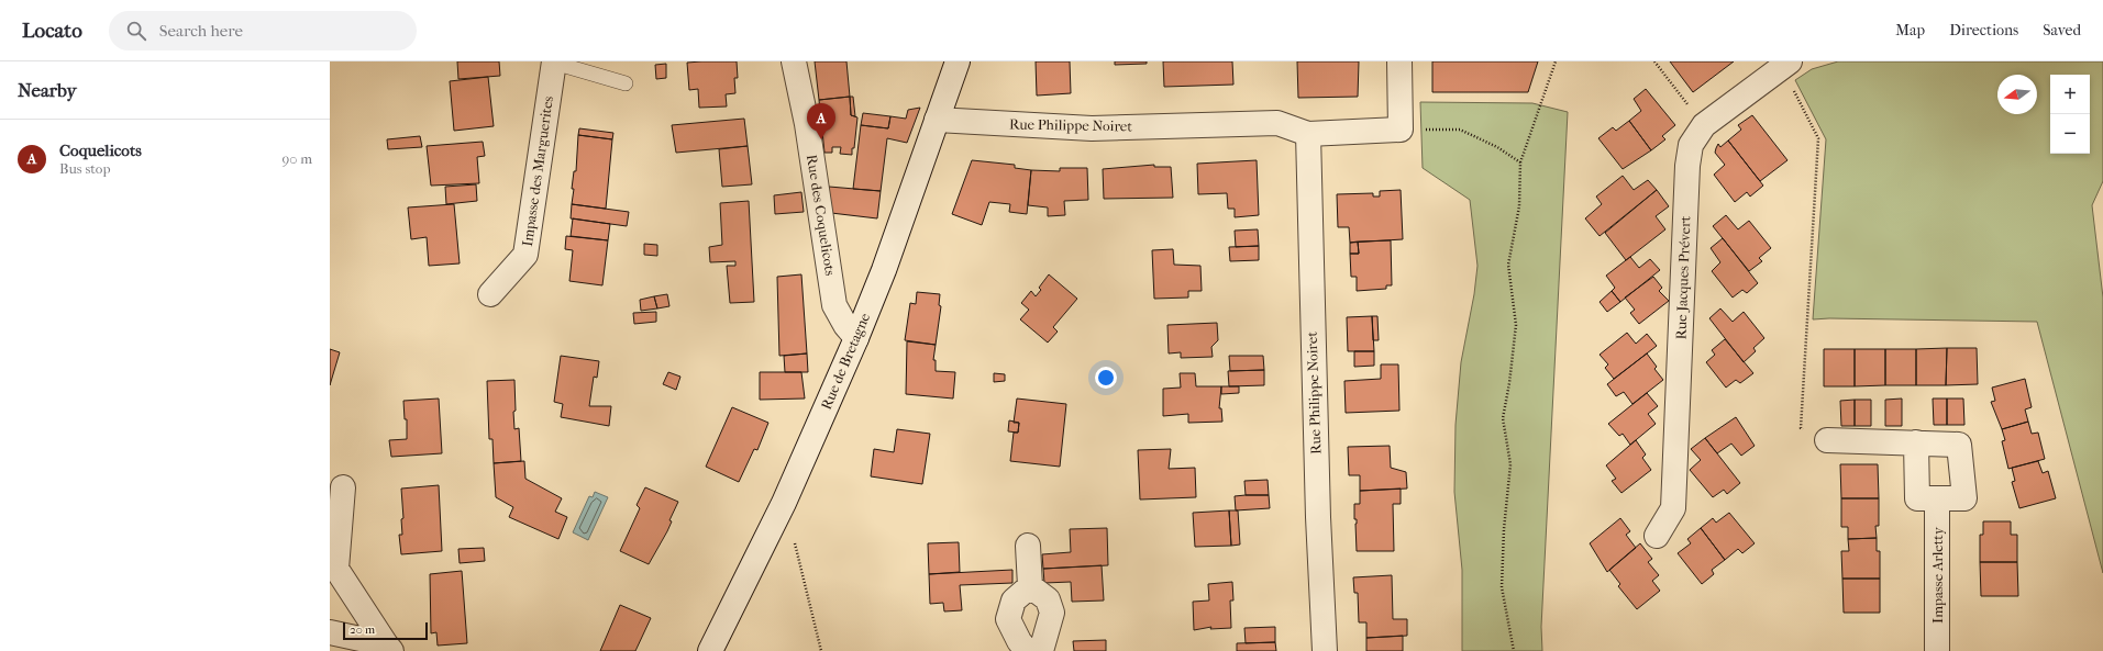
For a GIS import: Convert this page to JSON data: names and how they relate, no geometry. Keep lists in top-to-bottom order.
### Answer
{
  "streets": {
    "street": [
      "Rue Philippe Noiret",
      "Impasse des Marguerites",
      "Rue des Coquelicots",
      "Rue Jacques Prévert",
      "Rue de Bretagne",
      "Impasse Arletty"
    ]
  },
  "crossings": [
    ["Rue Philippe Noiret", "Rue de Bretagne"],
    ["Rue des Coquelicots", "Rue de Bretagne"]
  ],
  "scale_bar": "20 m",
  "north": "left",
  "page": {
    "header": "Locato",
    "search": "Search here",
    "nav": ["Map", "Directions", "Saved"],
    "heading": "Nearby",
    "map_buttons": ["+", "−"],
    "pins": "A",
    "list": [
      {
        "mark": "A",
        "name": "Coquelicots",
        "note": "Bus stop",
        "value": "90 m"
      }
    ],
    "scale": "20 m"
  }
}
